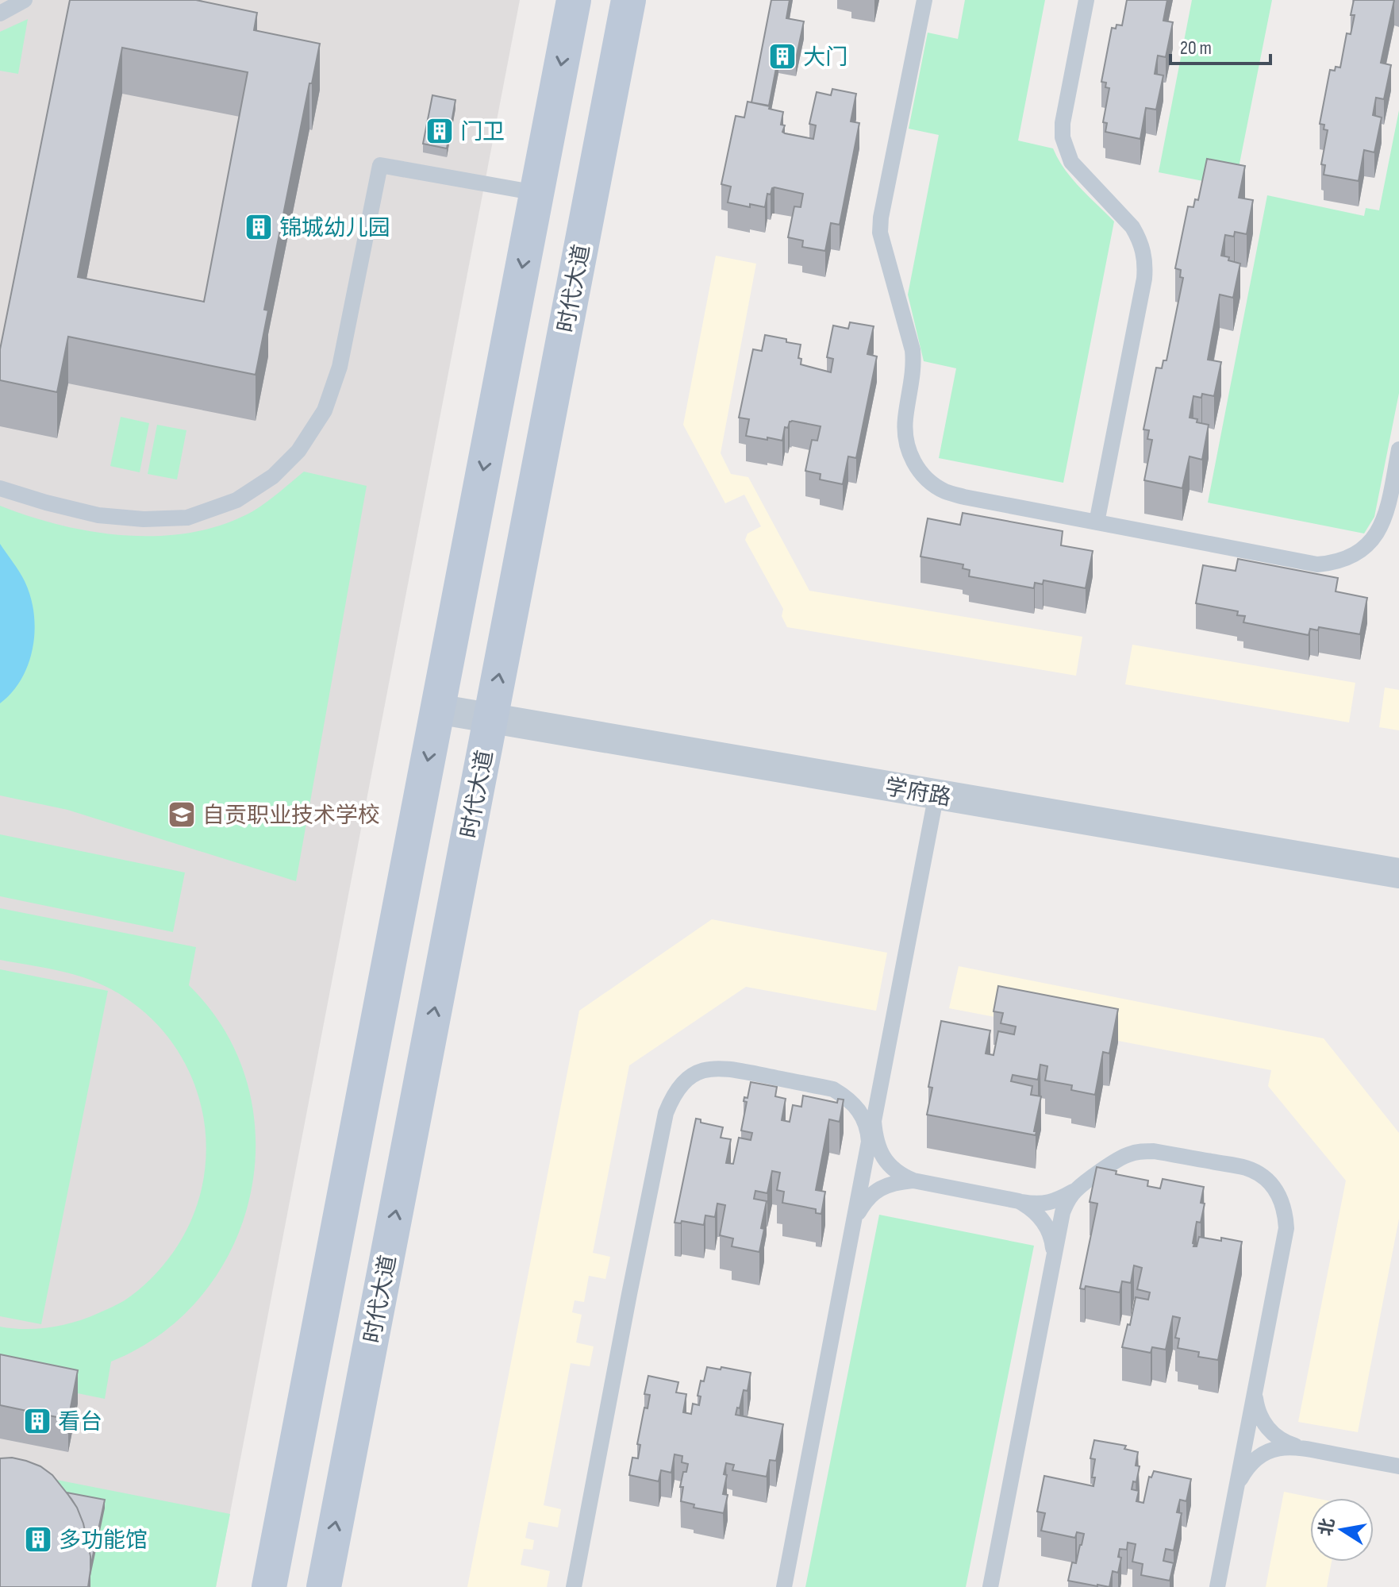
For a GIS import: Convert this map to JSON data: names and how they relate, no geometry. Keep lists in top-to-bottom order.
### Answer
{
  "streets": {
    "main road": ["时代大道"],
    "street": ["学府路"]
  },
  "crossings": [
    ["时代大道", "学府路"]
  ],
  "places": {
    "building": [
      "大门",
      "门卫",
      "锦城幼儿园",
      "看台",
      "多功能馆"
    ],
    "school or university": ["自贡职业技术学校"]
  },
  "scale_bar": "20 m",
  "north": "left"
}
